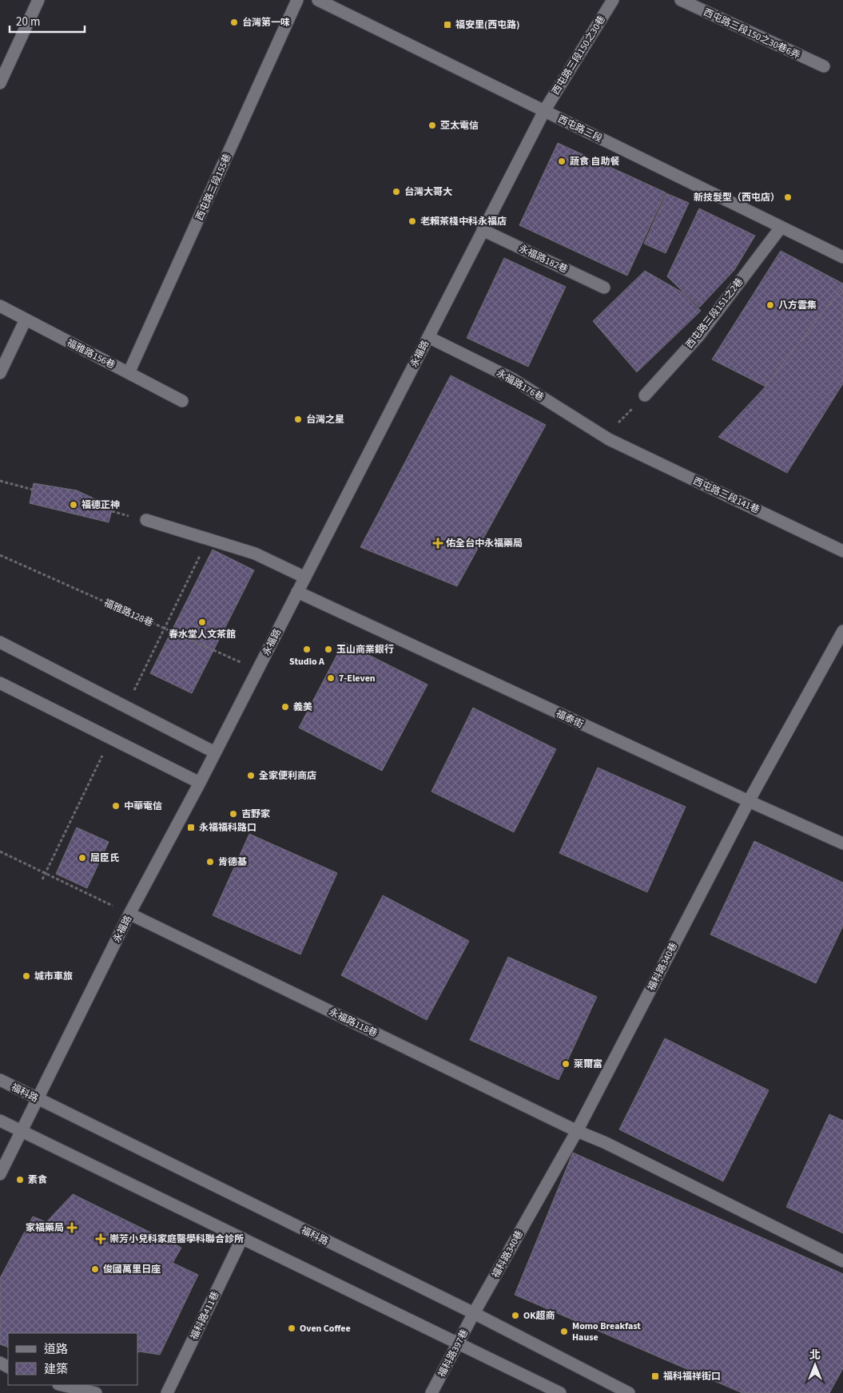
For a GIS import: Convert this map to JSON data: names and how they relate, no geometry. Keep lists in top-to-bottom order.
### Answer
{
  "streets": {
    "street": [
      "西屯路三段150之30巷6弄",
      "西屯路三段150之30巷",
      "西屯路三段",
      "西屯路三段155巷",
      "永福路182巷",
      "西屯路三段151之2巷",
      "福雅路156巷",
      "永福路",
      "永福路176巷",
      "西屯路三段141巷",
      "福泰街",
      "福科路340巷",
      "永福路118巷",
      "福科路",
      "福科路411巷",
      "福科路397巷"
    ],
    "path": ["福雅路128巷"]
  },
  "crossings": [
    ["西屯路三段150之30巷", "西屯路三段"],
    ["西屯路三段150之30巷", "永福路"],
    ["西屯路三段", "西屯路三段151之2巷"],
    ["西屯路三段", "永福路"],
    ["西屯路三段155巷", "福雅路156巷"],
    ["永福路182巷", "永福路"],
    ["永福路", "永福路176巷"],
    ["永福路", "福雅路128巷"],
    ["永福路", "福泰街"],
    ["永福路", "永福路118巷"],
    ["永福路", "福科路"],
    ["永福路176巷", "西屯路三段141巷"],
    ["福泰街", "福科路340巷"],
    ["福科路340巷", "永福路118巷"],
    ["福科路340巷", "福科路"],
    ["福科路340巷", "福科路397巷"],
    ["福科路", "福科路397巷"]
  ],
  "places": {
    "other": [
      "台灣第一味",
      "亞太電信",
      "蔬食 自助餐",
      "台灣大哥大",
      "新技髮型（西屯店）",
      "老賴茶棧中科永福店",
      "八方雲集",
      "台灣之星",
      "福德正神",
      "春水堂人文茶館",
      "Studio A",
      "玉山商業銀行",
      "7-Eleven",
      "義美",
      "全家便利商店",
      "中華電信",
      "吉野家",
      "屈臣氏",
      "肯德基",
      "城市車旅",
      "萊爾富",
      "素食",
      "俊國萬里日座",
      "OK超商",
      "Oven Coffee",
      "Momo Breakfast Hause"
    ],
    "transit": ["福安里(西屯路)", "永福福科路口", "福科福祥街口"],
    "health": ["佑全台中永福藥局", "家福藥局", "崇芳小兒科家庭醫學科聯合診所"]
  },
  "legend": ["道路", "建築"],
  "scale_bar": "20 m",
  "north": "top"
}
